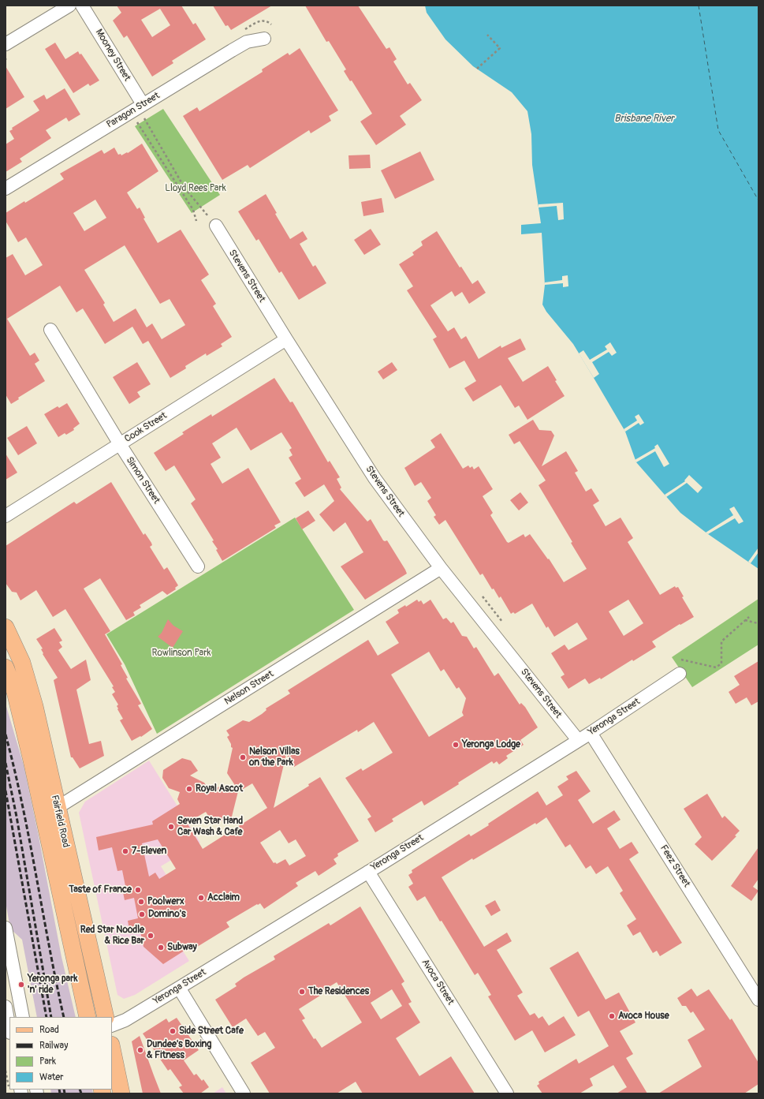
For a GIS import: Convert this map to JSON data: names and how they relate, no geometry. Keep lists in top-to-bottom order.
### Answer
{
  "streets": {
    "main road": ["Fairfield Road"],
    "street": [
      "Mooney Street",
      "Paragon Street",
      "Stevens Street",
      "Cook Street",
      "Simon Street",
      "Nelson Street",
      "Yeronga Street",
      "Feez Street",
      "Avoca Street"
    ]
  },
  "crossings": [
    ["Mooney Street", "Paragon Street"],
    ["Stevens Street", "Cook Street"],
    ["Stevens Street", "Nelson Street"],
    ["Stevens Street", "Yeronga Street"],
    ["Cook Street", "Simon Street"],
    ["Nelson Street", "Fairfield Road"],
    ["Yeronga Street", "Feez Street"],
    ["Yeronga Street", "Avoca Street"]
  ],
  "water": ["Brisbane River"],
  "parks": ["Lloyd Rees Park", "Rowlinson Park"],
  "places": [
    "Yeronga Lodge",
    "Nelson Villas on the Park",
    "Royal Ascot",
    "Seven Star Hand Car Wash & Cafe",
    "7-Eleven",
    "Taste of France",
    "Acclaim",
    "Poolwerx",
    "Domino's",
    "Red Star Noodle & Rice Bar",
    "Subway",
    "Yeronga park 'n' ride",
    "The Residences",
    "Avoca House",
    "Side Street Cafe",
    "Dundee's Boxing & Fitness"
  ],
  "legend": [
    "Road",
    "Railway",
    "Park",
    "Water"
  ]
}
